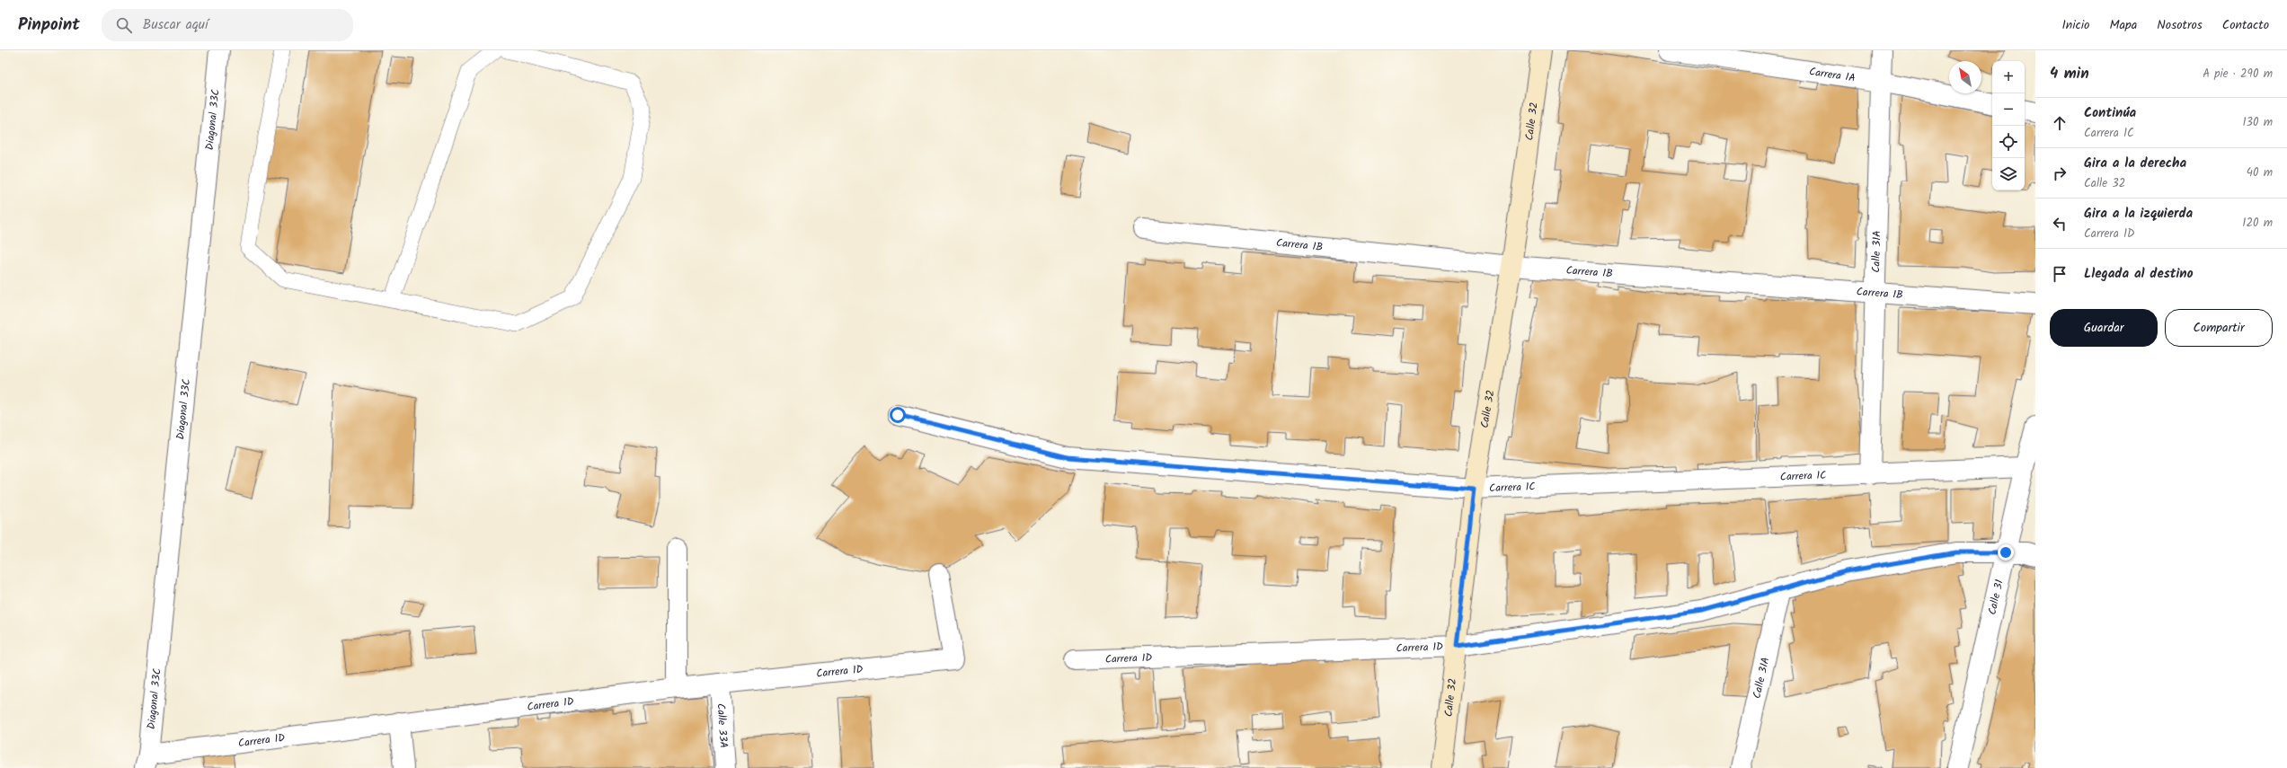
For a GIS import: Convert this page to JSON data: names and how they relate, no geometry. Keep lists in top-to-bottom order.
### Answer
{
  "streets": {
    "street": [
      "Carrera 1A",
      "Diagonal 33C",
      "Calle 32",
      "Carrera 1B",
      "Calle 31A",
      "Carrera 1C",
      "Calle 31",
      "Carrera 1D",
      "Calle 33A"
    ]
  },
  "crossings": [
    ["Carrera 1A", "Calle 31A"],
    ["Diagonal 33C", "Carrera 1D"],
    ["Calle 32", "Carrera 1B"],
    ["Calle 32", "Carrera 1C"],
    ["Calle 32", "Carrera 1D"],
    ["Carrera 1B", "Calle 31A"],
    ["Calle 31A", "Carrera 1C"],
    ["Calle 31A", "Carrera 1D"],
    ["Carrera 1C", "Calle 31"],
    ["Calle 31", "Carrera 1D"],
    ["Carrera 1D", "Calle 33A"]
  ],
  "north": "top left",
  "page": {
    "header": "Pinpoint",
    "search": "Buscar aquí",
    "nav": [
      "Inicio",
      "Mapa",
      "Nosotros",
      "Contacto"
    ],
    "heading": ["4 min", "A pie · 290 m"],
    "map_buttons": ["+", "−"],
    "list": [
      ["Continúa", "Carrera 1C", "130 m"],
      ["Gira a la derecha", "Calle 32", "40 m"],
      ["Gira a la izquierda", "Carrera 1D", "120 m"],
      "Llegada al destino"
    ],
    "buttons": ["Guardar", "Compartir"]
  }
}
